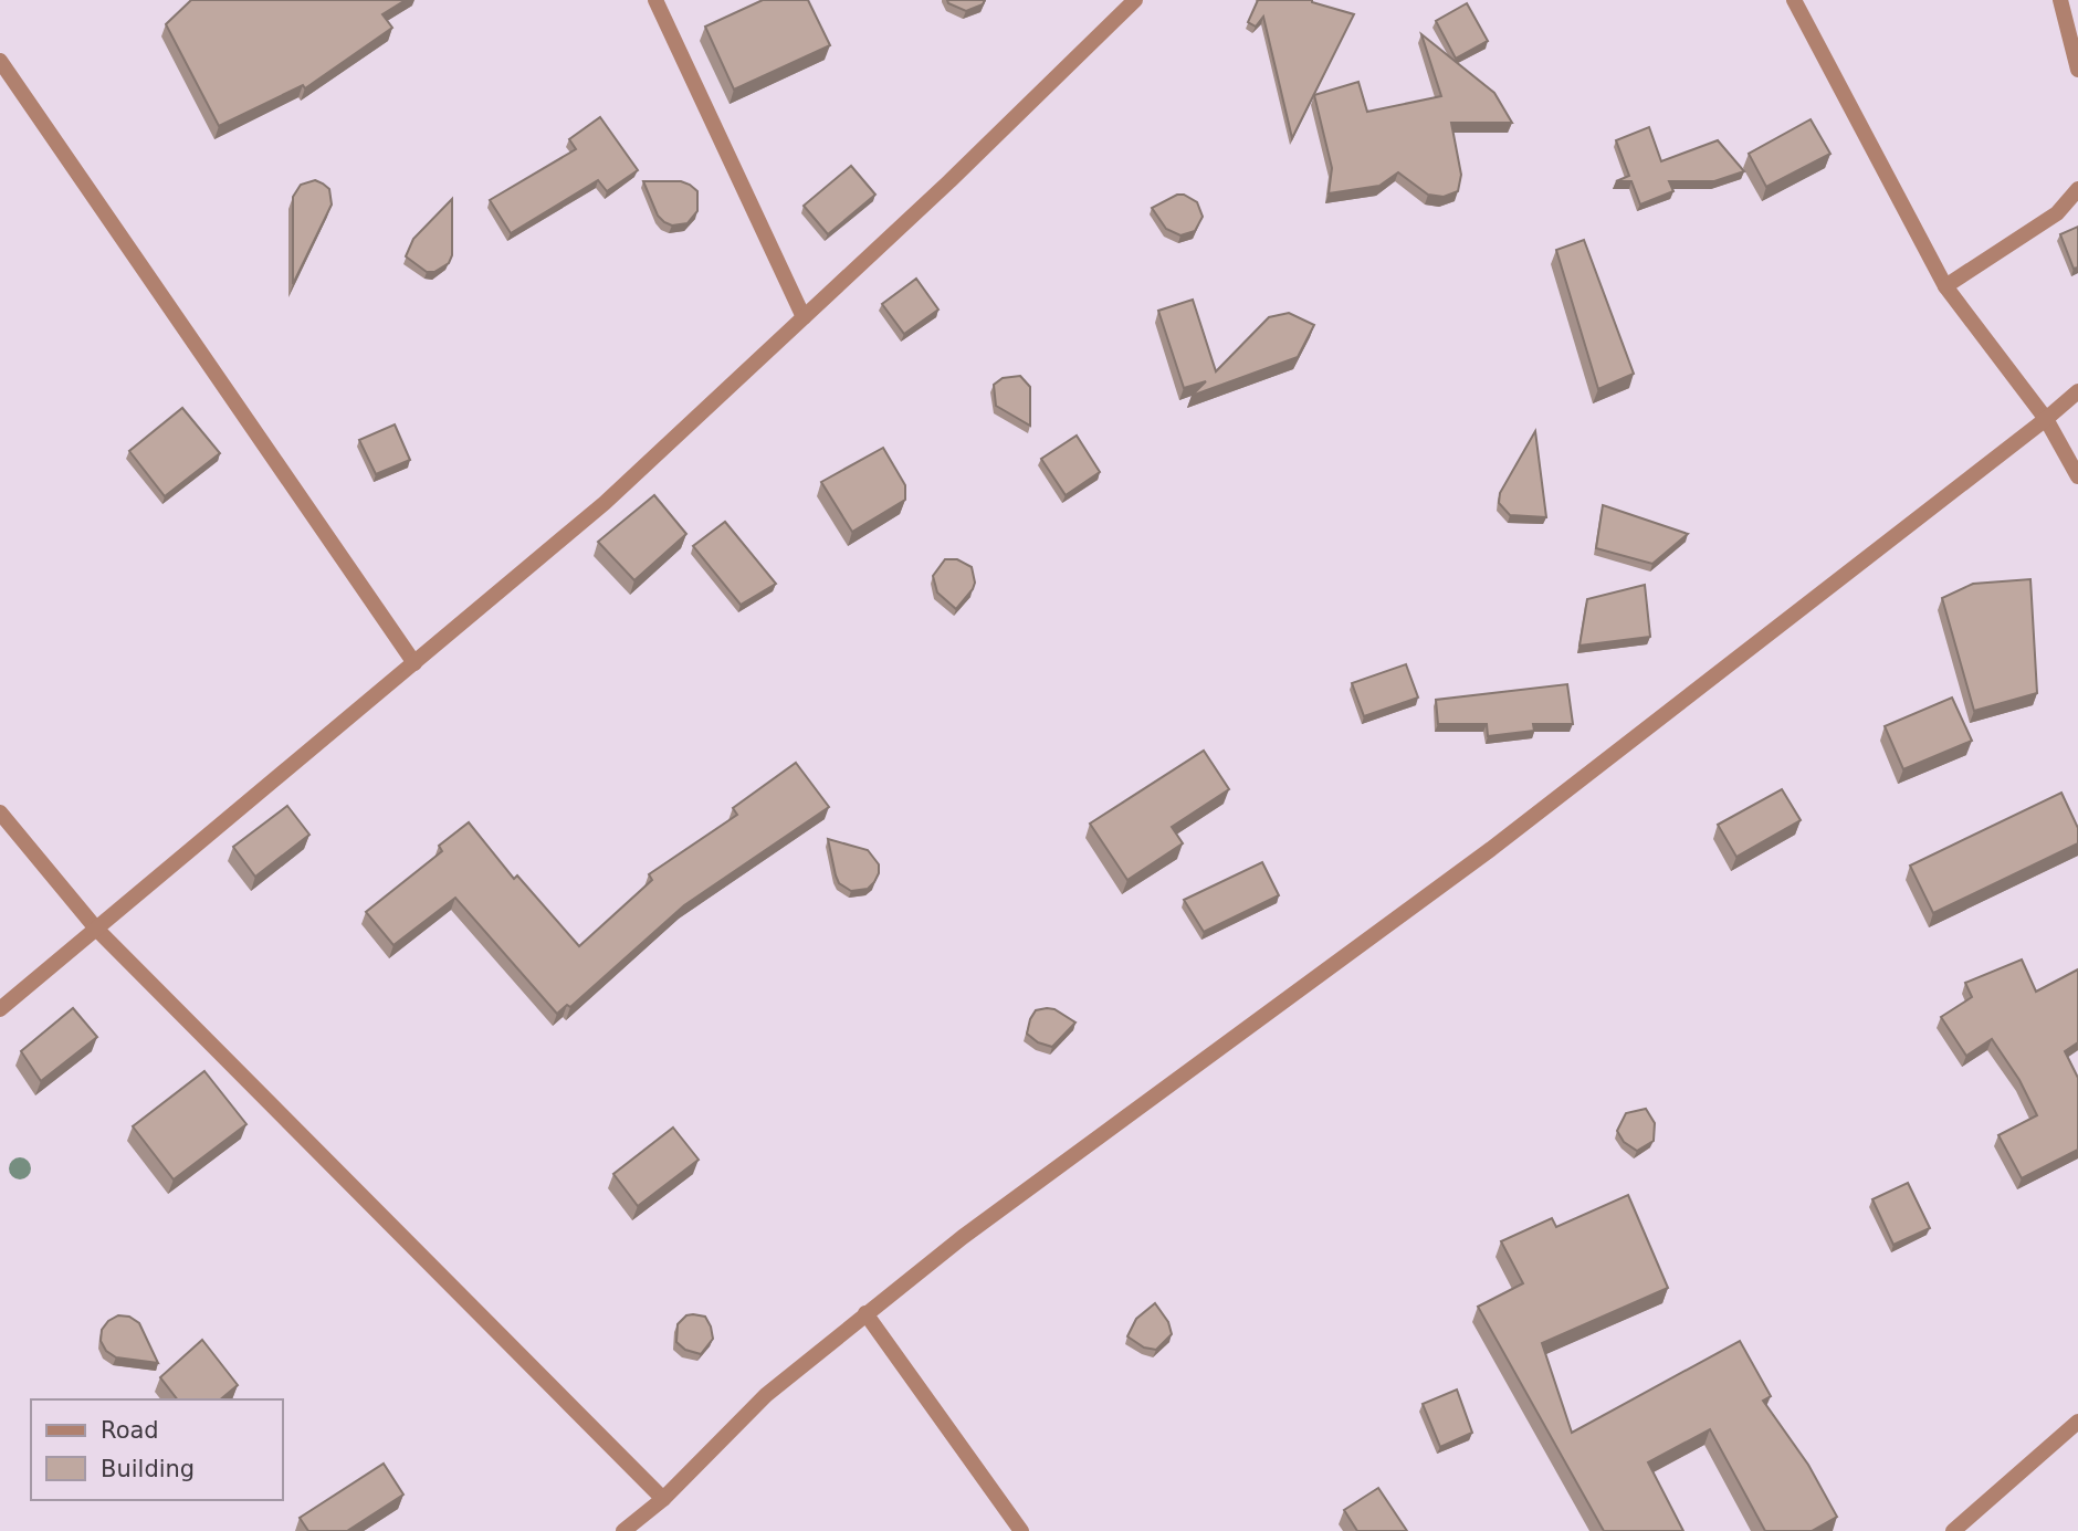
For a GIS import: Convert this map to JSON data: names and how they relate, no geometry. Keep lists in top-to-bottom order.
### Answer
{
  "legend": ["Road", "Building"]
}
